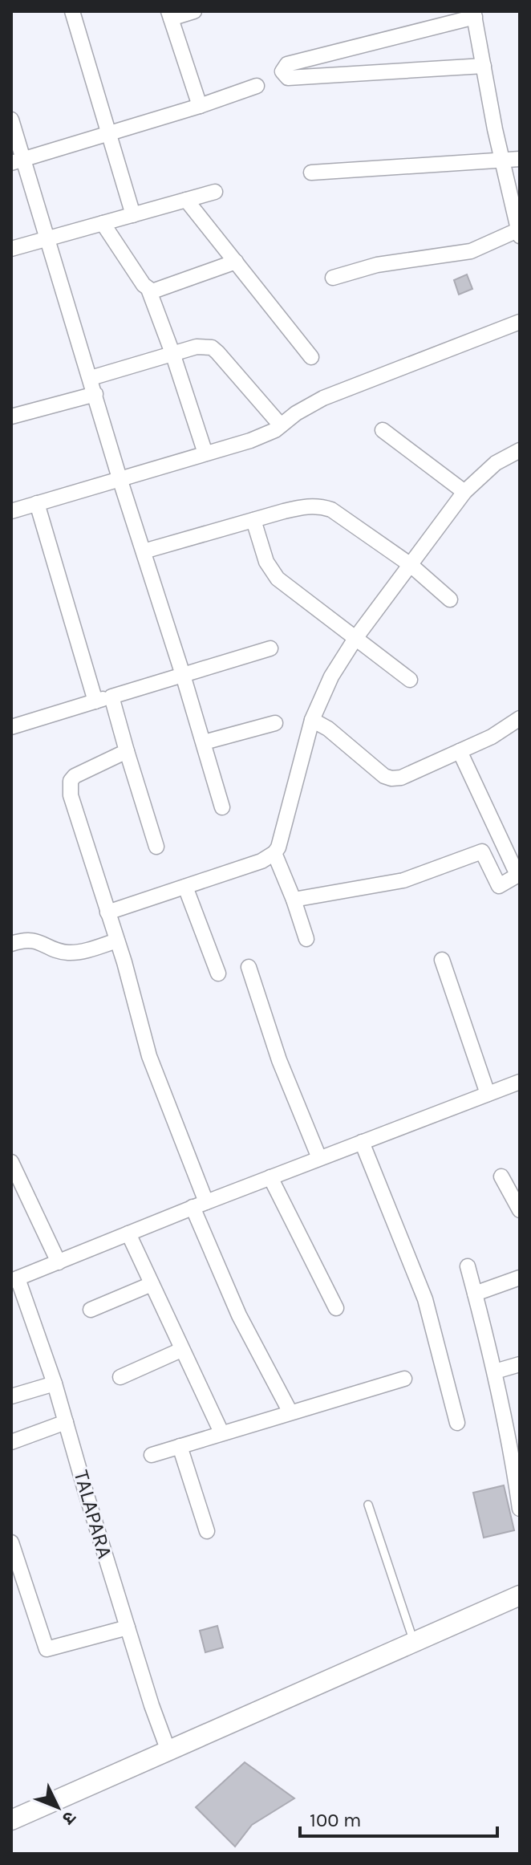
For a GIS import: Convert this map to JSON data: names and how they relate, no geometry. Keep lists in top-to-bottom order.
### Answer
{
  "streets": {
    "street": ["TALAPARA"]
  },
  "scale_bar": "100 m",
  "north": "bottom right"
}
